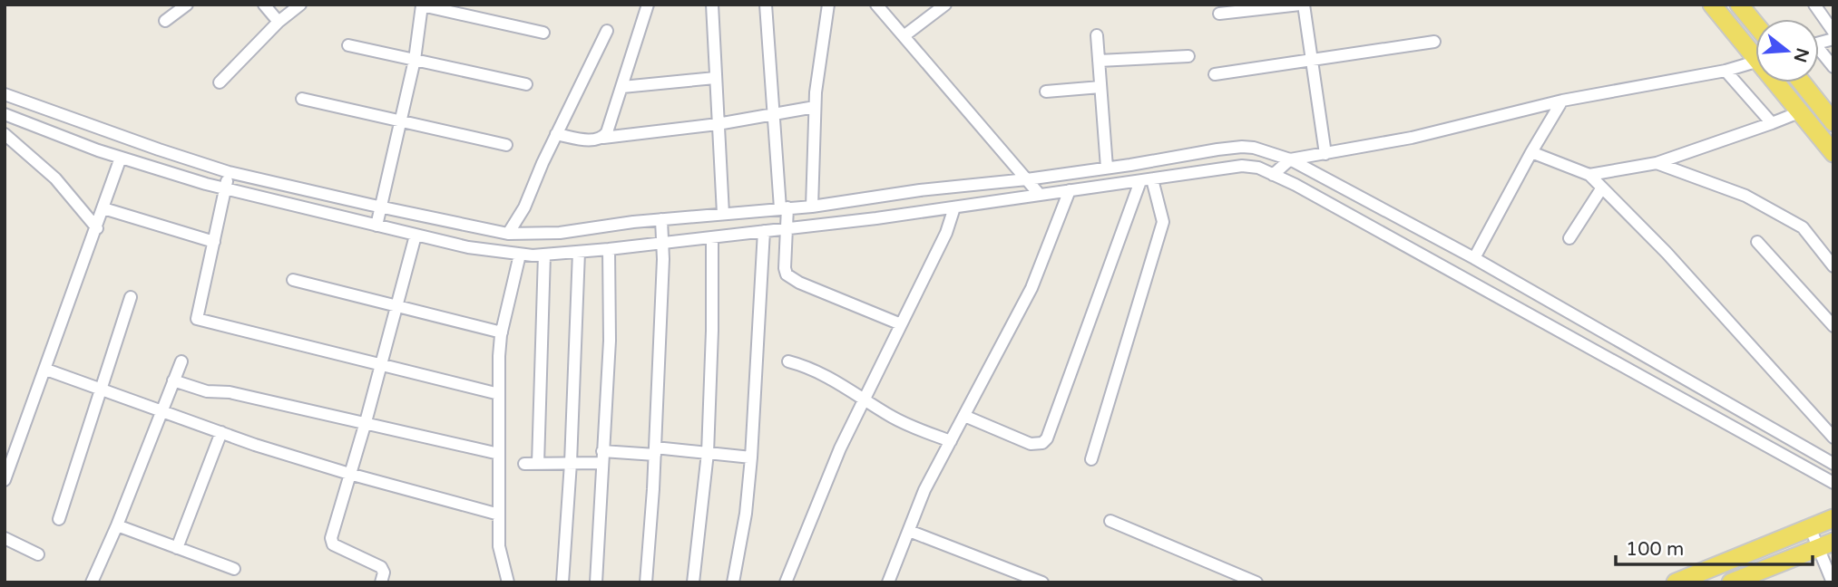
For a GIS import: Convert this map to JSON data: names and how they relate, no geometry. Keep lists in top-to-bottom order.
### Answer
{
  "scale_bar": "100 m",
  "north": "right"
}
